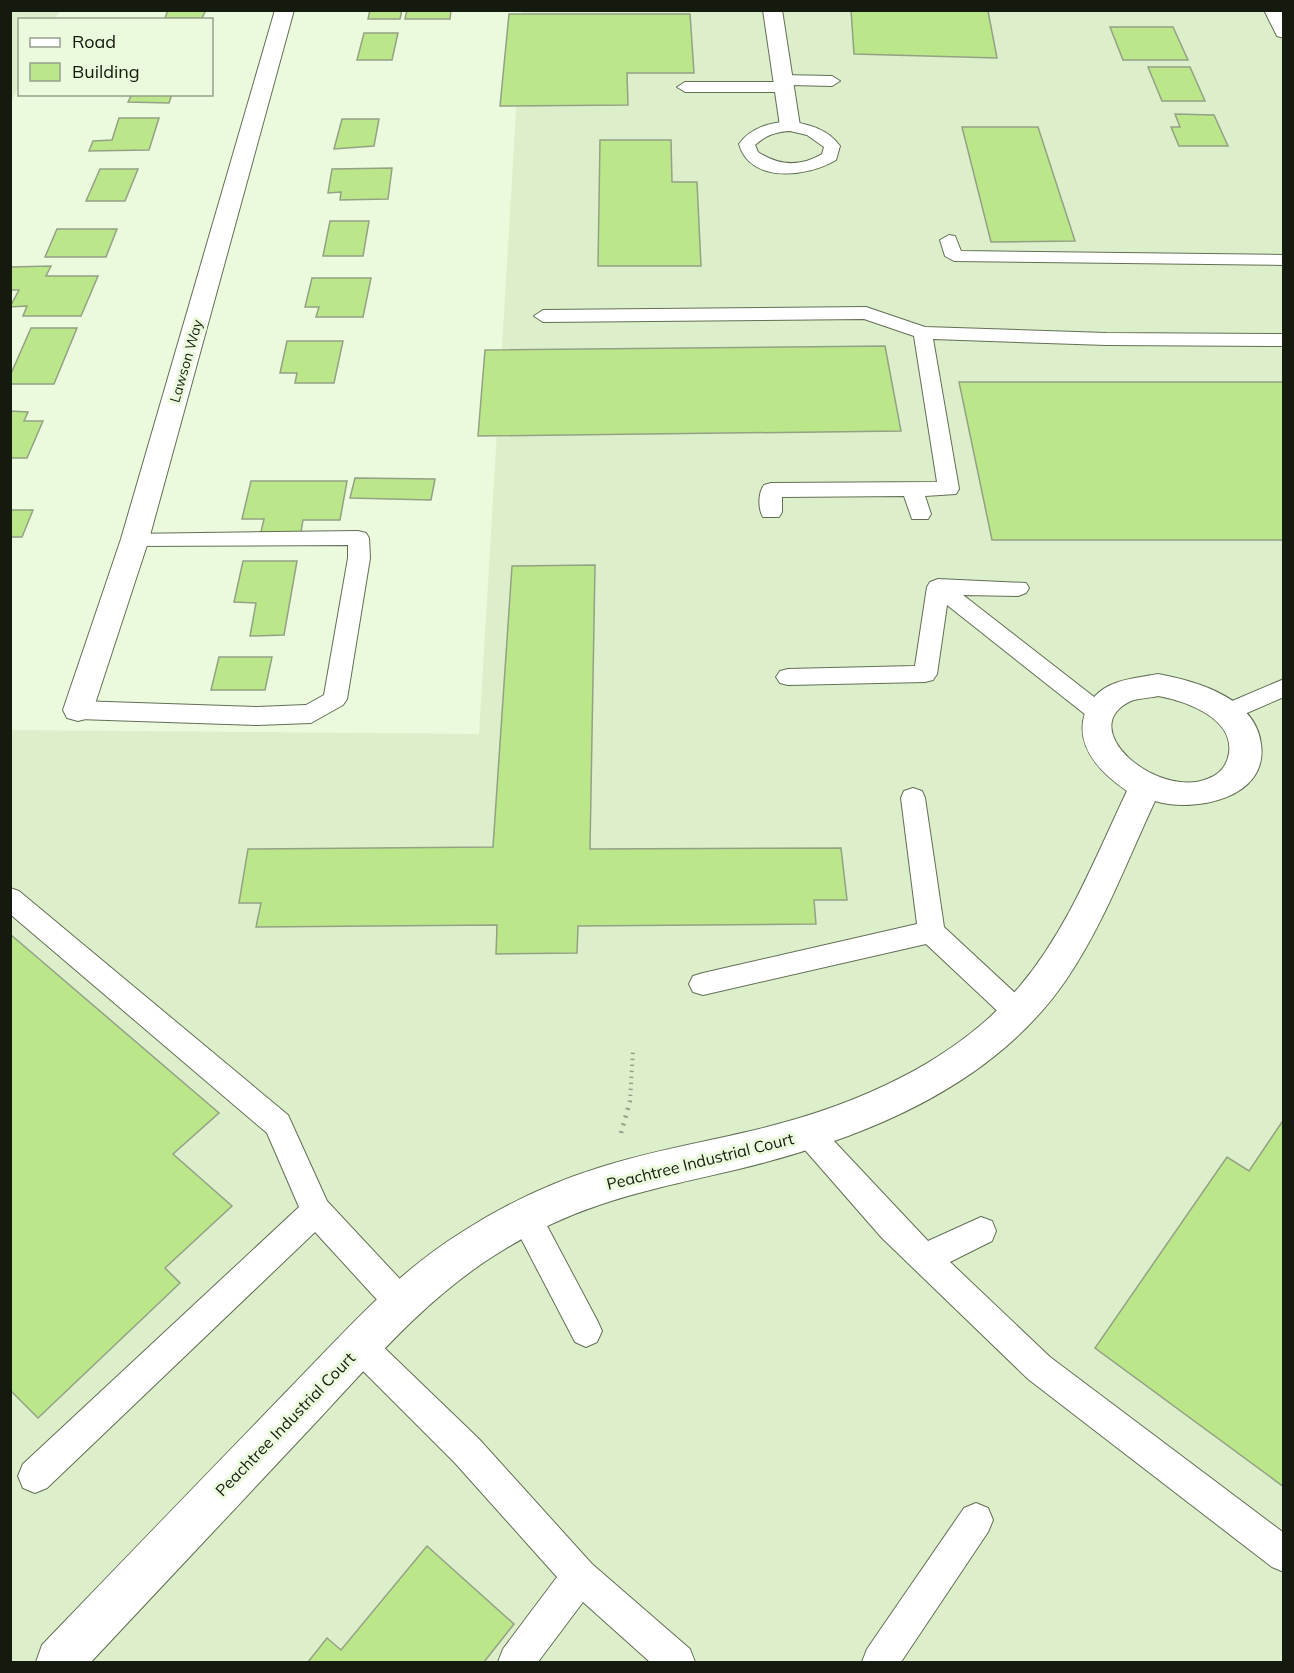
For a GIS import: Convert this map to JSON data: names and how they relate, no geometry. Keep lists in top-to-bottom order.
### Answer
{
  "streets": {
    "street": ["Lawson Way", "Peachtree Industrial Court"]
  },
  "legend": ["Road", "Building"]
}
